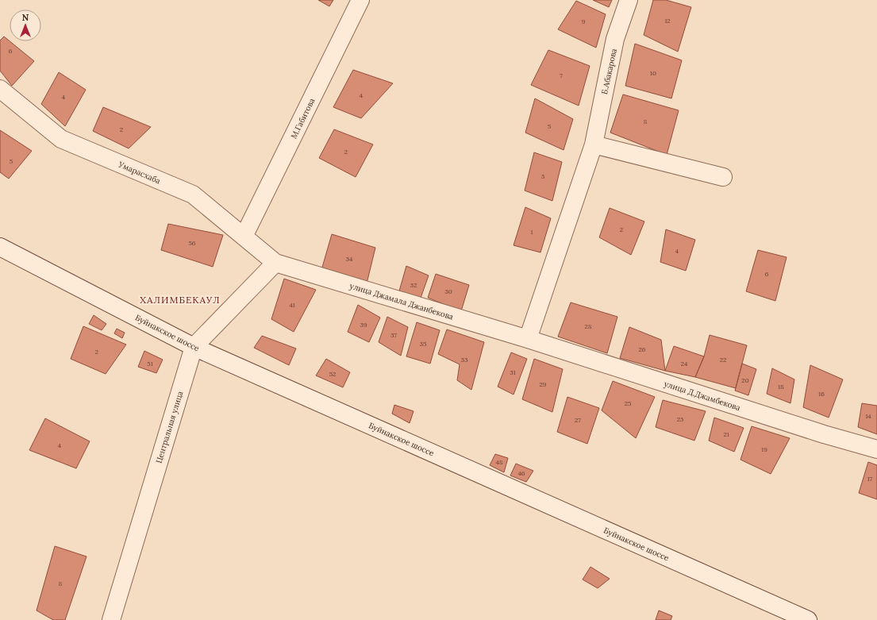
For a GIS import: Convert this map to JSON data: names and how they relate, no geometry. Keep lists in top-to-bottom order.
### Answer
{
  "streets": {
    "street": [
      "Б.Абакарова",
      "М.Габитова",
      "Умарасхаба",
      "улица Джамала Джанбекова",
      "Буйнакское шоссе",
      "улица Д.Джамбекова",
      "Центральная улица"
    ]
  },
  "crossings": [
    ["Б.Абакарова", "улица Джамала Джанбекова"],
    ["Б.Абакарова", "улица Д.Джамбекова"],
    ["М.Габитова", "Умарасхаба"],
    ["Умарасхаба", "улица Джамала Джанбекова"],
    ["Умарасхаба", "Центральная улица"],
    ["улица Джамала Джанбекова", "улица Д.Джамбекова"],
    ["улица Джамала Джанбекова", "Центральная улица"],
    ["Буйнакское шоссе", "Центральная улица"]
  ],
  "districts": ["ХАЛИМБЕКАУЛ"],
  "house_numbers": [
    "12",
    "9",
    "6",
    "10",
    "7",
    "4",
    "4",
    "8",
    "5",
    "2",
    "2",
    "5",
    "3",
    "2",
    "1",
    "56",
    "4",
    "34",
    "6",
    "32",
    "30",
    "41",
    "39",
    "28",
    "37",
    "35",
    "26",
    "2",
    "33",
    "22",
    "51",
    "24",
    "31",
    "52",
    "20",
    "29",
    "18",
    "16",
    "25",
    "14",
    "23",
    "27",
    "21",
    "4",
    "19",
    "48",
    "46",
    "17",
    "8"
  ],
  "north": "top"
}
